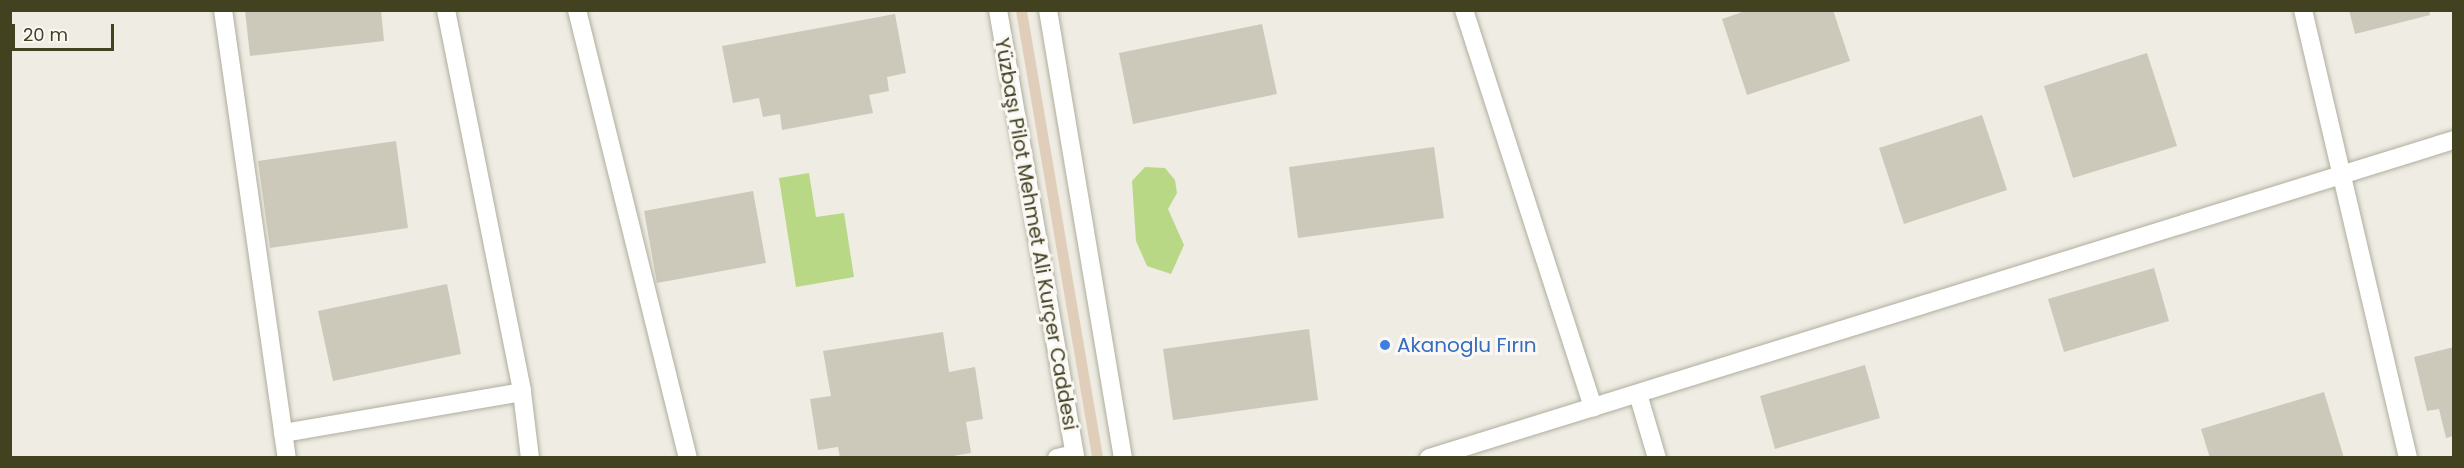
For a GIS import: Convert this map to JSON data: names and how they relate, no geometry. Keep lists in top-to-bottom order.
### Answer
{
  "streets": {
    "street": ["Yüzbaşı Pilot Mehmet Ali Kurçer Caddesi"]
  },
  "places": ["Akanoglu Fırın"],
  "scale_bar": "20 m"
}
